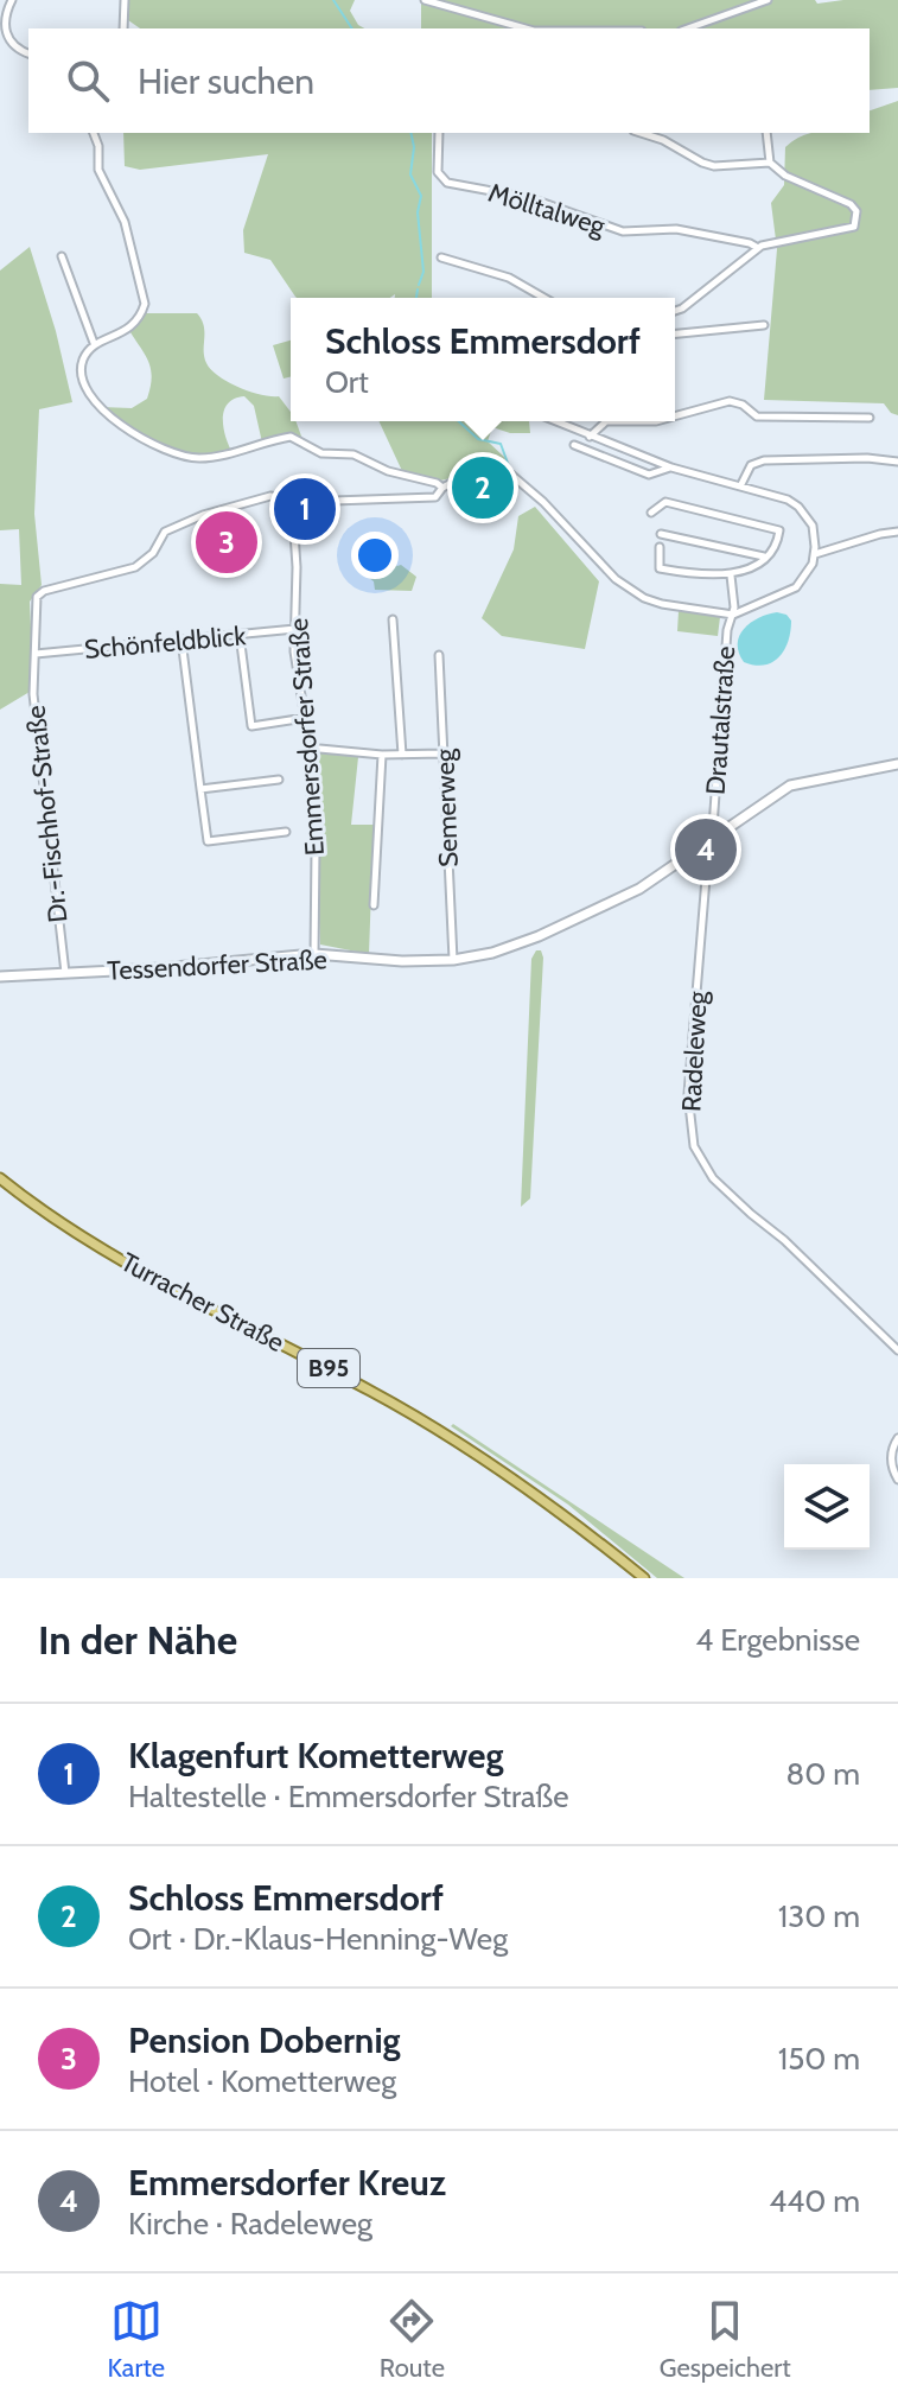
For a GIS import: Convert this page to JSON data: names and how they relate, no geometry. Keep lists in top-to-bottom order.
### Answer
{
  "streets": {
    "main road": ["Turracher Straße", "B95"],
    "street": [
      "Mölltalweg",
      "Schönfeldblick",
      "Drautalstraße",
      "Emmersdorfer Straße",
      "Semerweg",
      "Dr.-Fischhof-Straße",
      "Tessendorfer Straße",
      "Radeleweg"
    ]
  },
  "crossings": [
    ["Schönfeldblick", "Emmersdorfer Straße"],
    ["Schönfeldblick", "Dr.-Fischhof-Straße"],
    ["Drautalstraße", "Tessendorfer Straße"],
    ["Drautalstraße", "Radeleweg"],
    ["Emmersdorfer Straße", "Dr.-Fischhof-Straße"],
    ["Emmersdorfer Straße", "Tessendorfer Straße"],
    ["Semerweg", "Tessendorfer Straße"],
    ["Dr.-Fischhof-Straße", "Tessendorfer Straße"],
    ["Tessendorfer Straße", "Radeleweg"]
  ],
  "page": {
    "search": "Hier suchen",
    "popup": ["Schloss Emmersdorf", "Ort"],
    "pins": [
      "2",
      "1",
      "3",
      "4"
    ],
    "heading": ["In der Nähe", "4 Ergebnisse"],
    "list": [
      {
        "mark": "1",
        "name": "Klagenfurt Kometterweg",
        "note": "Haltestelle · Emmersdorfer Straße",
        "value": "80 m"
      },
      {
        "mark": "2",
        "name": "Schloss Emmersdorf",
        "note": "Ort · Dr.-Klaus-Henning-Weg",
        "value": "130 m"
      },
      {
        "mark": "3",
        "name": "Pension Dobernig",
        "note": "Hotel · Kometterweg",
        "value": "150 m"
      },
      {
        "mark": "4",
        "name": "Emmersdorfer Kreuz",
        "note": "Kirche · Radeleweg",
        "value": "440 m"
      }
    ],
    "nav": ["Karte", "Route", "Gespeichert"]
  }
}
